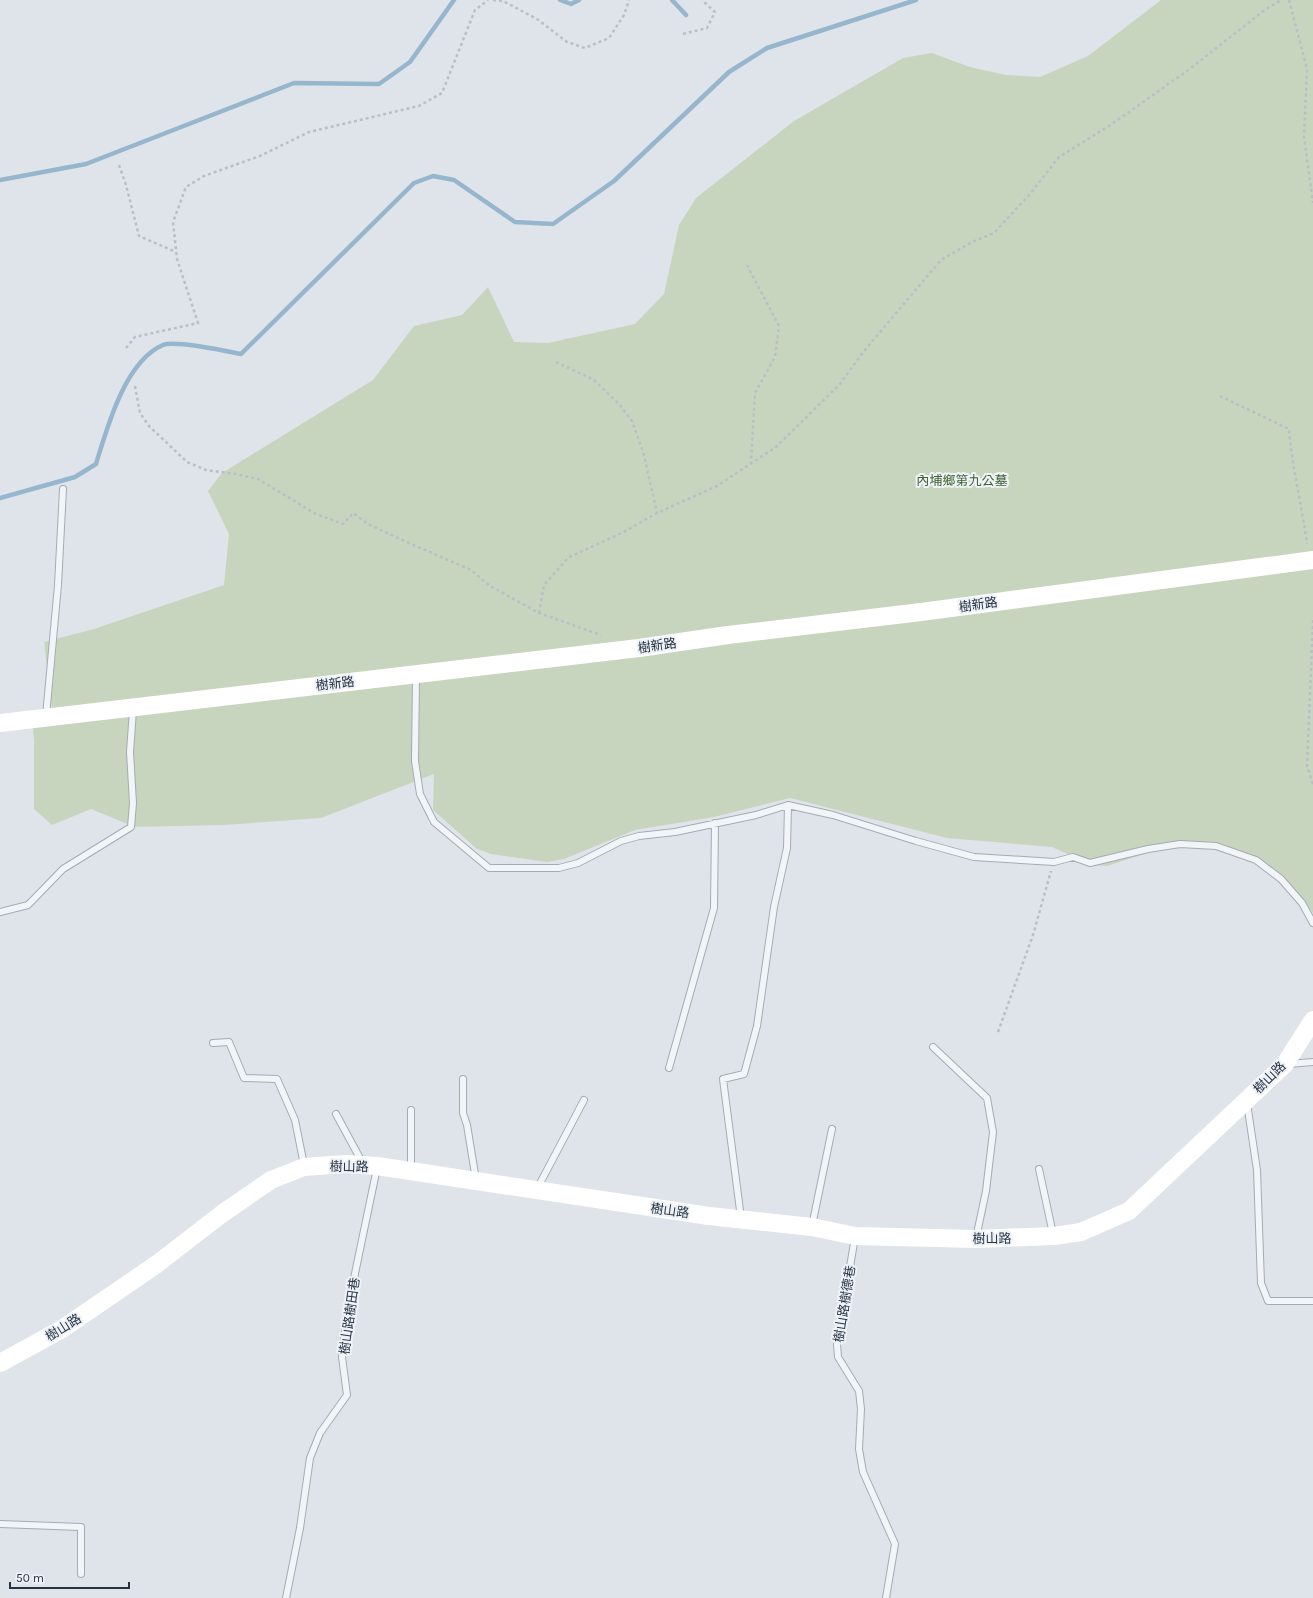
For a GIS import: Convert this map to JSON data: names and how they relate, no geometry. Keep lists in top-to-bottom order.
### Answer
{
  "streets": {
    "street": ["樹新路", "樹山路"],
    "lane": ["樹山路樹德巷", "樹山路樹田巷"]
  },
  "crossings": [
    ["樹山路", "樹山路樹德巷"],
    ["樹山路", "樹山路樹田巷"]
  ],
  "parks": ["內埔鄉第九公墓"],
  "scale_bar": "50 m"
}
